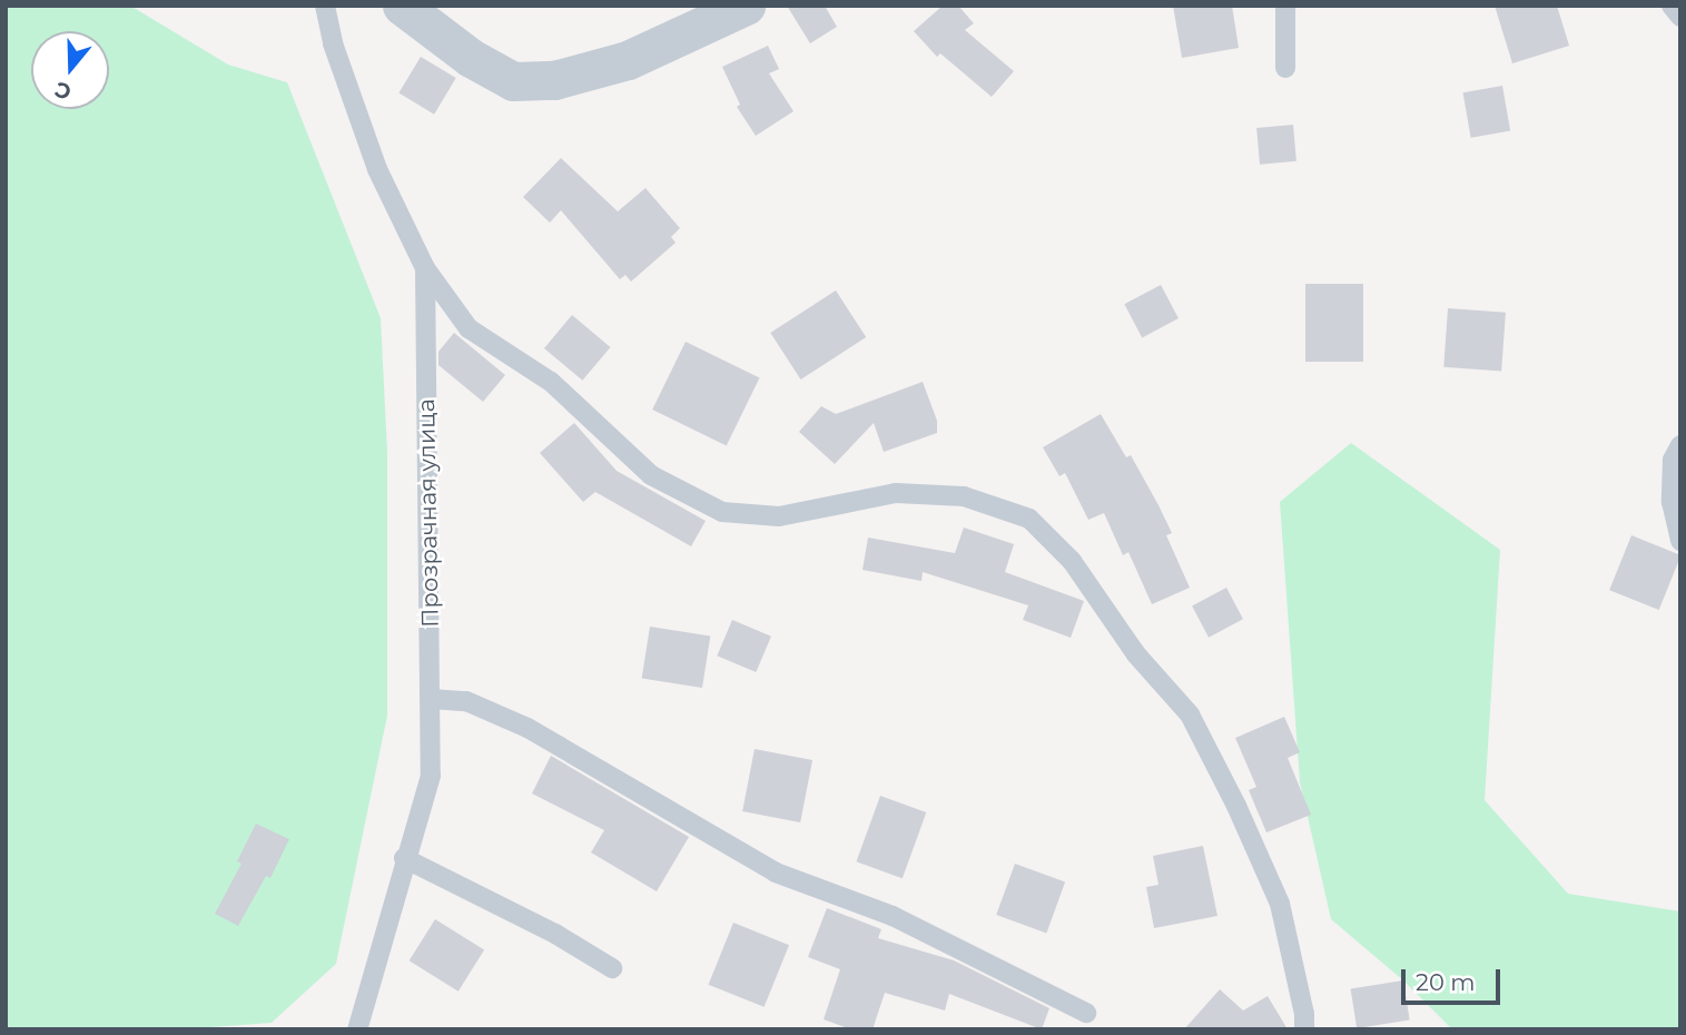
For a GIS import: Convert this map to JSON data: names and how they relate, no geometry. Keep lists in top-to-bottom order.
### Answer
{
  "streets": {
    "lane": ["Прозрачная улица"]
  },
  "scale_bar": "20 m",
  "north": "bottom"
}
